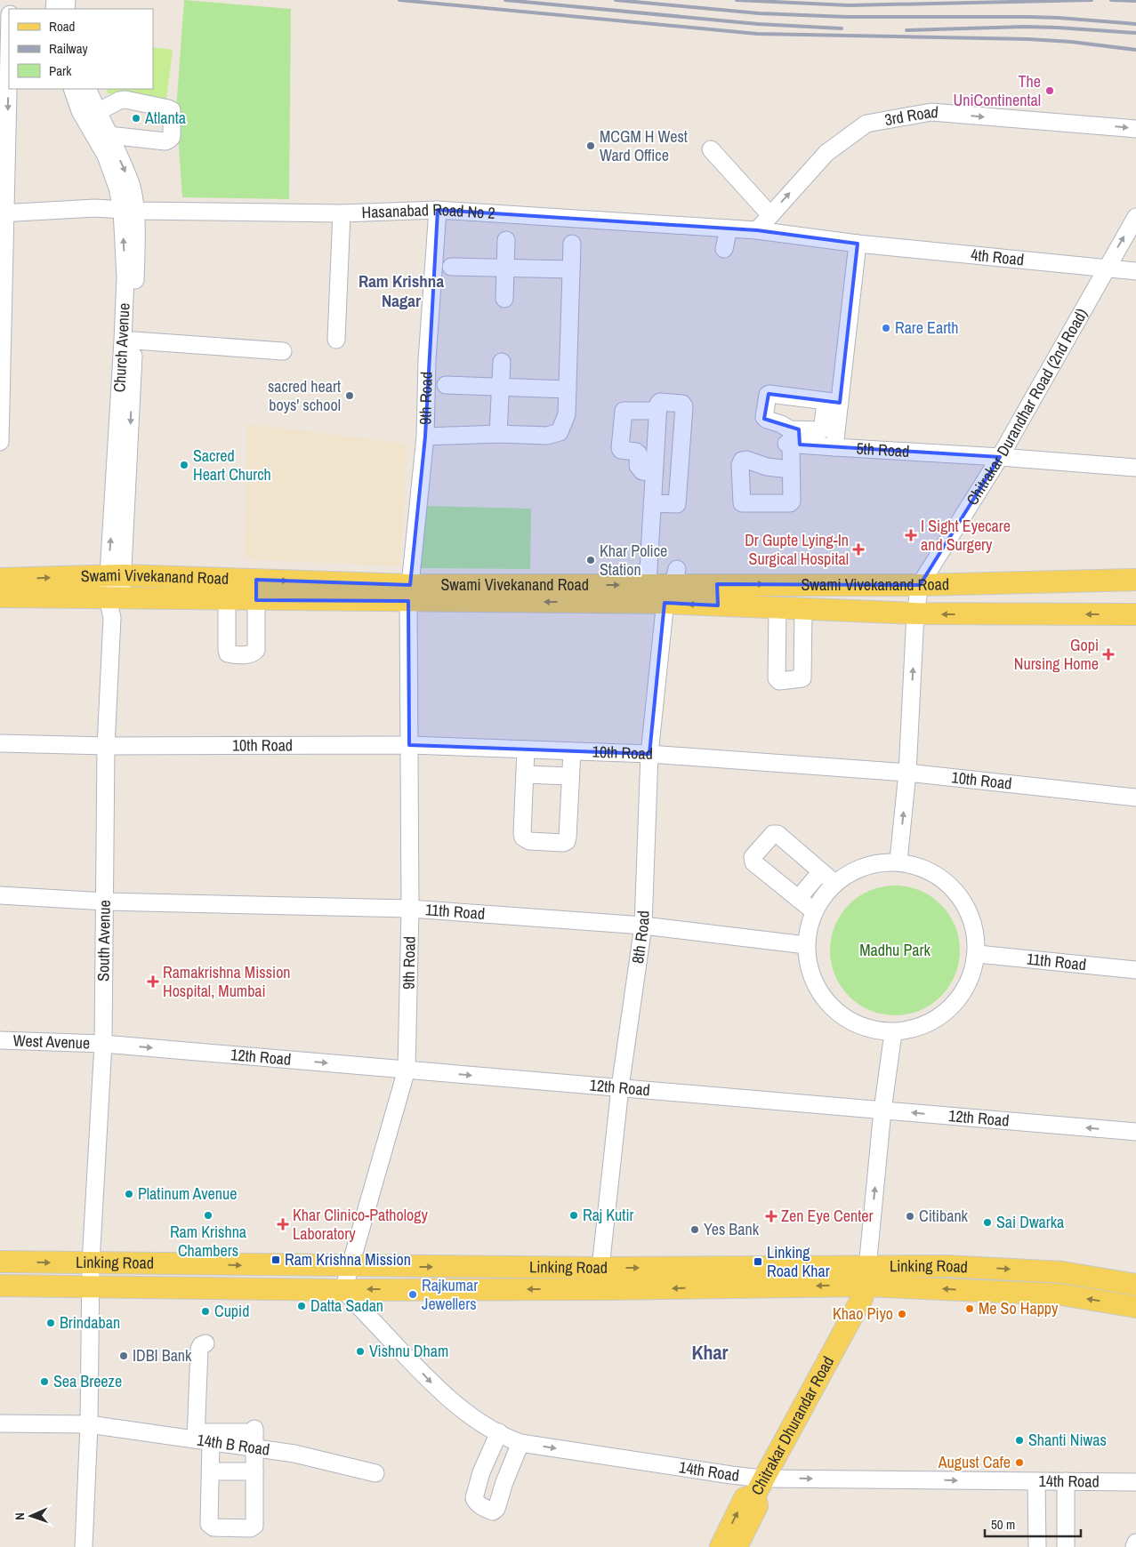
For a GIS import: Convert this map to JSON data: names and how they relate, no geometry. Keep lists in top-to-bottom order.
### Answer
{
  "streets": {
    "main road": ["Swami Vivekanand Road", "Linking Road", "Chitrakar Dhurandar Road"],
    "street": [
      "3rd Road",
      "Hasanabad Road No 2",
      "4th Road",
      "Church Avenue",
      "9th Road",
      "Chitrakar Durandhar Road (2nd Road)",
      "5th Road",
      "10th Road",
      "11th Road",
      "8th Road",
      "South Avenue",
      "West Avenue",
      "12th Road",
      "14th B Road",
      "14th Road"
    ]
  },
  "crossings": [
    ["3rd Road", "Hasanabad Road No 2"],
    ["Hasanabad Road No 2", "4th Road"],
    ["Hasanabad Road No 2", "Church Avenue"],
    ["Hasanabad Road No 2", "9th Road"],
    ["Hasanabad Road No 2", "5th Road"],
    ["4th Road", "Chitrakar Durandhar Road (2nd Road)"],
    ["4th Road", "5th Road"],
    ["Church Avenue", "Swami Vivekanand Road"],
    ["Church Avenue", "South Avenue"],
    ["9th Road", "Swami Vivekanand Road"],
    ["9th Road", "10th Road"],
    ["9th Road", "11th Road"],
    ["9th Road", "12th Road"],
    ["9th Road", "Linking Road"],
    ["9th Road", "14th Road"],
    ["Chitrakar Durandhar Road (2nd Road)", "5th Road"],
    ["Chitrakar Durandhar Road (2nd Road)", "Swami Vivekanand Road"],
    ["Chitrakar Durandhar Road (2nd Road)", "10th Road"],
    ["Swami Vivekanand Road", "8th Road"],
    ["Swami Vivekanand Road", "South Avenue"],
    ["10th Road", "8th Road"],
    ["10th Road", "South Avenue"],
    ["11th Road", "8th Road"],
    ["11th Road", "South Avenue"],
    ["8th Road", "12th Road"],
    ["8th Road", "Linking Road"],
    ["South Avenue", "West Avenue"],
    ["South Avenue", "12th Road"],
    ["South Avenue", "Linking Road"],
    ["South Avenue", "14th B Road"],
    ["West Avenue", "12th Road"],
    ["Linking Road", "Chitrakar Dhurandar Road"],
    ["Linking Road", "14th Road"],
    ["Chitrakar Dhurandar Road", "14th Road"]
  ],
  "one_way": ["3rd Road", "Chitrakar Durandhar Road (2nd Road)", "14th Road"],
  "districts": ["Ram Krishna Nagar", "Khar"],
  "parks": ["Madhu Park"],
  "places": {
    "other": [
      "The UniContinental",
      "Atlanta",
      "MCGM H West Ward Office",
      "Rare Earth",
      "sacred heart boys' school",
      "Sacred Heart Church",
      "Khar Police Station",
      "Platinum Avenue",
      "Ram Krishna Chambers",
      "Raj Kutir",
      "Citibank",
      "Sai Dwarka",
      "Yes Bank",
      "Rajkumar Jewellers",
      "Datta Sadan",
      "Me So Happy",
      "Cupid",
      "Khao Piyo",
      "Brindaban",
      "Vishnu Dham",
      "IDBI Bank",
      "Sea Breeze",
      "Shanti Niwas",
      "August Cafe"
    ],
    "health": [
      "I Sight Eyecare and Surgery",
      "Dr Gupte Lying-In Surgical Hospital",
      "Gopi Nursing Home",
      "Ramakrishna Mission Hospital, Mumbai",
      "Zen Eye Center",
      "Khar Clinico-Pathology Laboratory"
    ],
    "transit": ["Ram Krishna Mission", "Linking Road Khar"]
  },
  "legend": ["Road", "Railway", "Park"],
  "scale_bar": "50 m",
  "north": "left"
}
